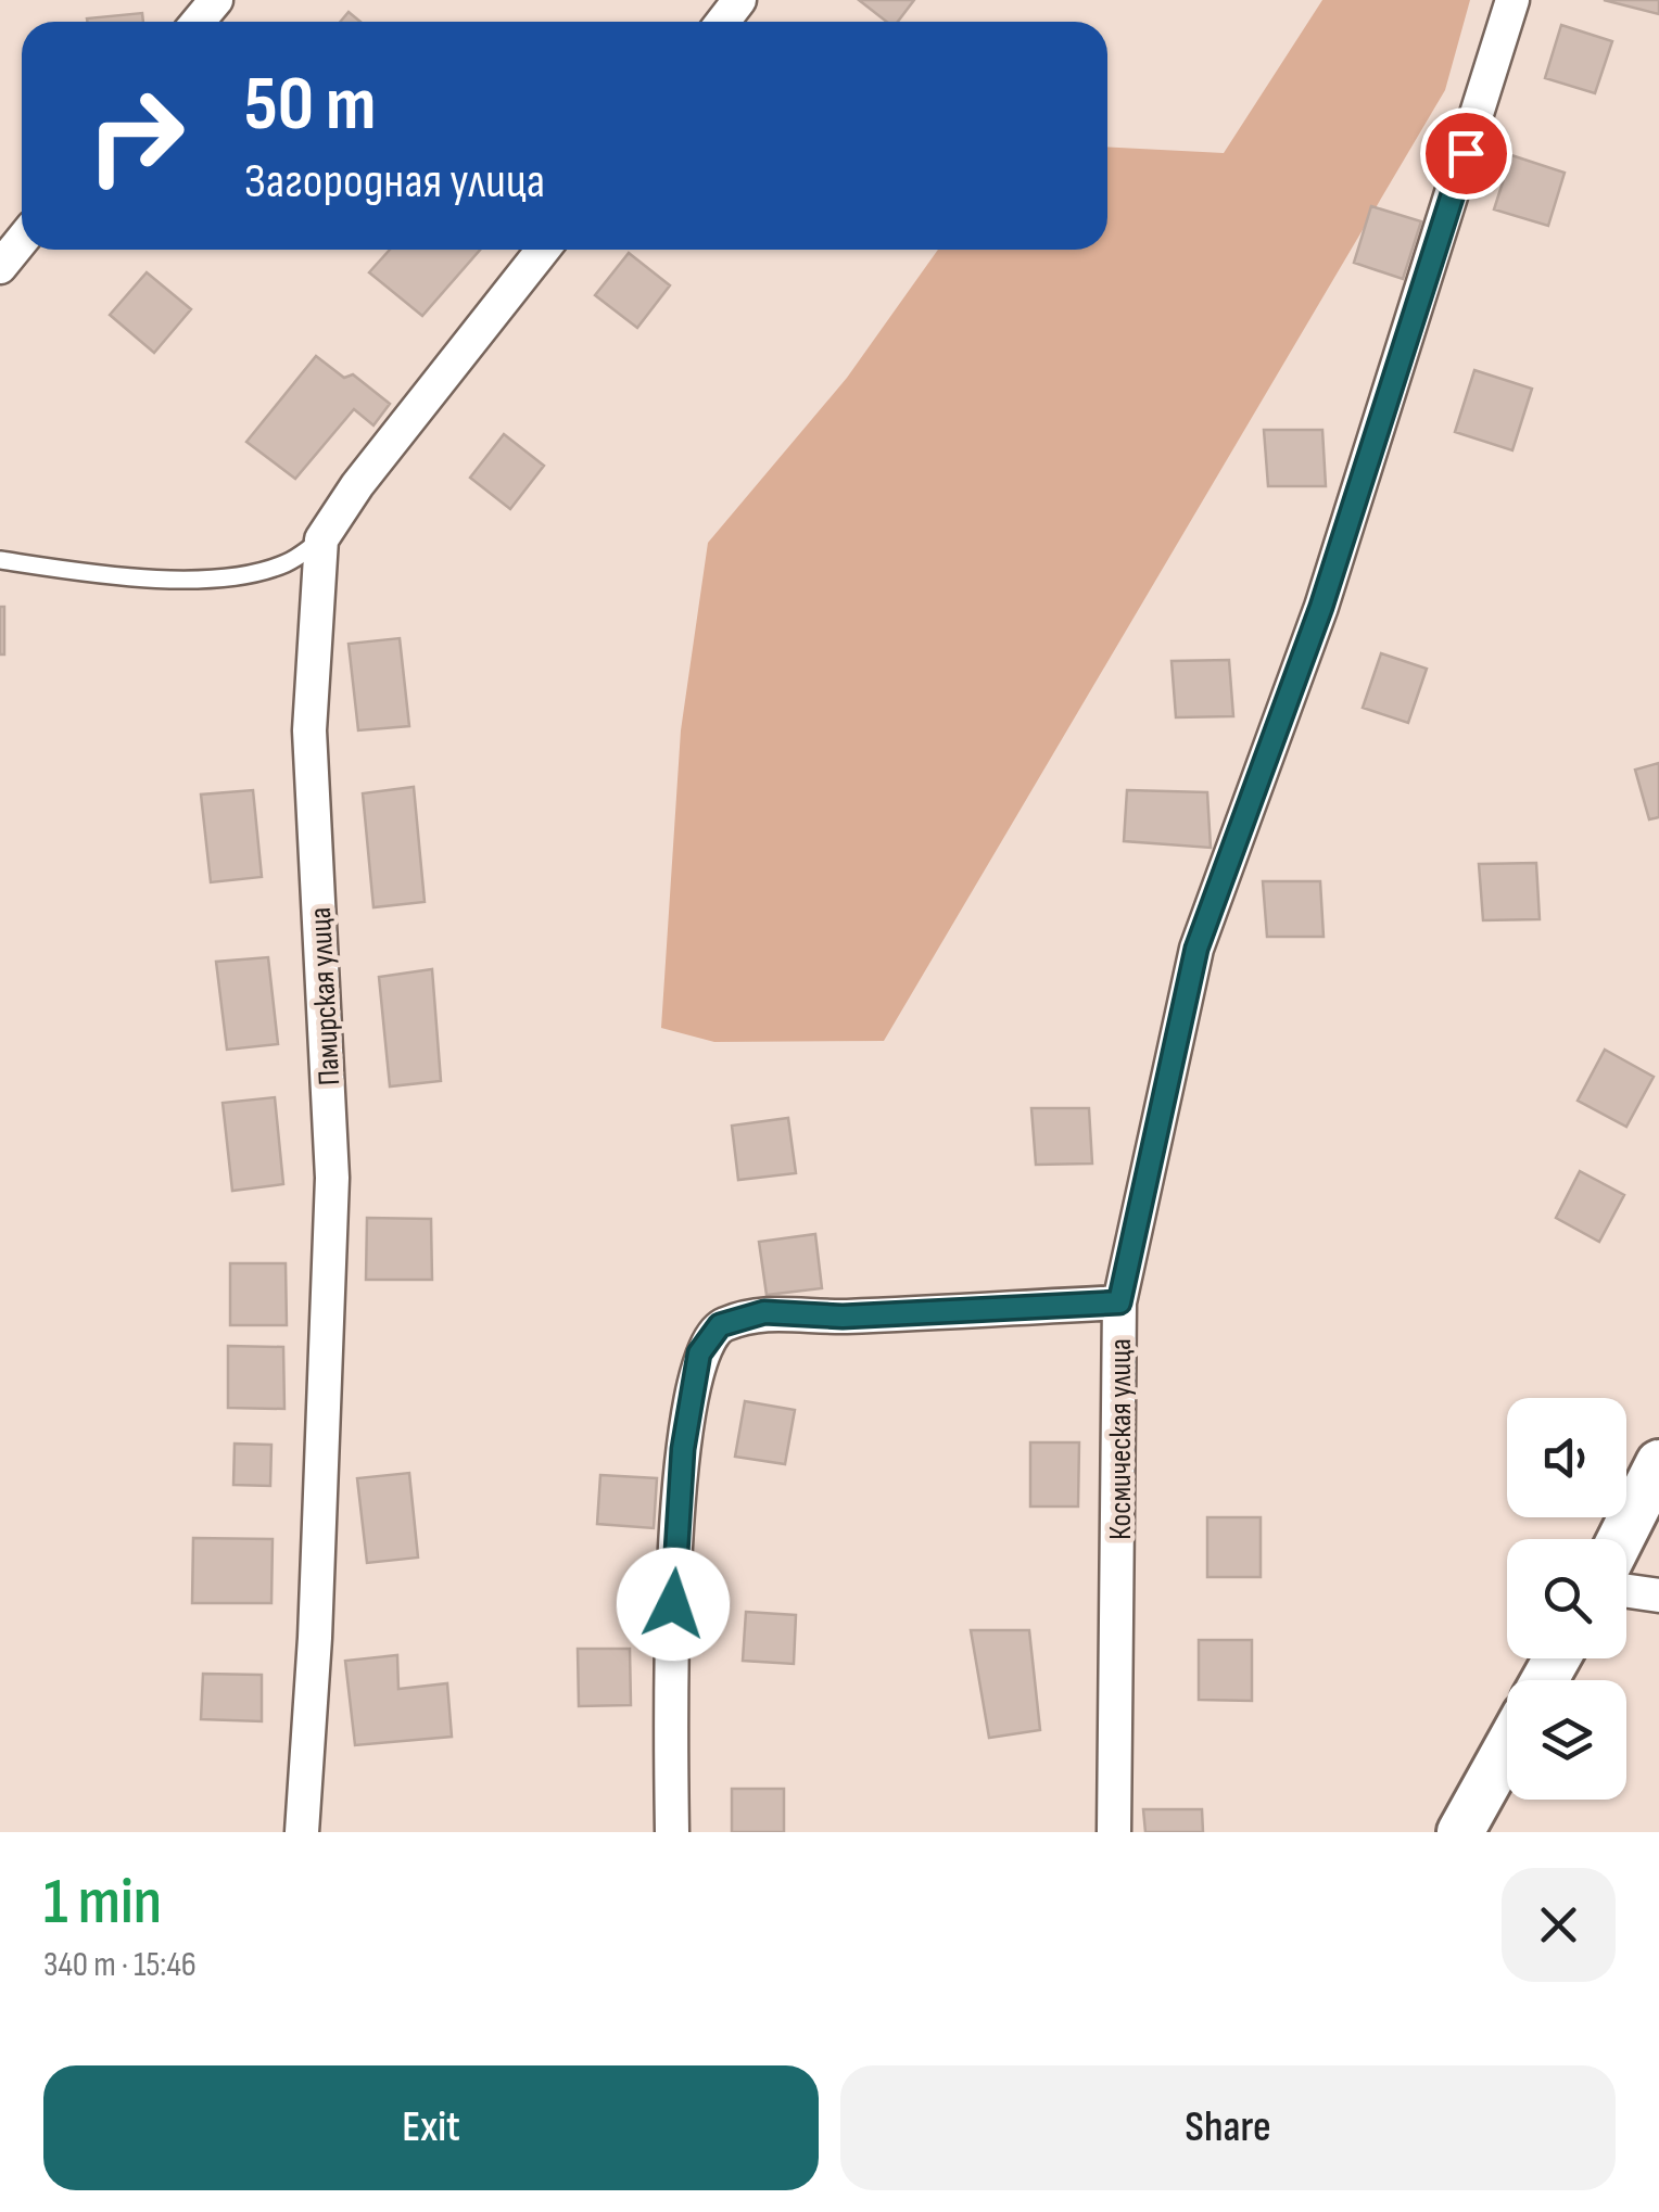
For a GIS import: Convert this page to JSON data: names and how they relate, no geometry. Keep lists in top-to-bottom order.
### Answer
{
  "streets": {
    "street": ["Памирская улица", "Космическая улица"]
  },
  "page": {
    "turn": ["50 m", "Загородная улица"],
    "heading": ["1 min", "340 m · 15:46"],
    "buttons": ["Exit", "Share"]
  }
}
